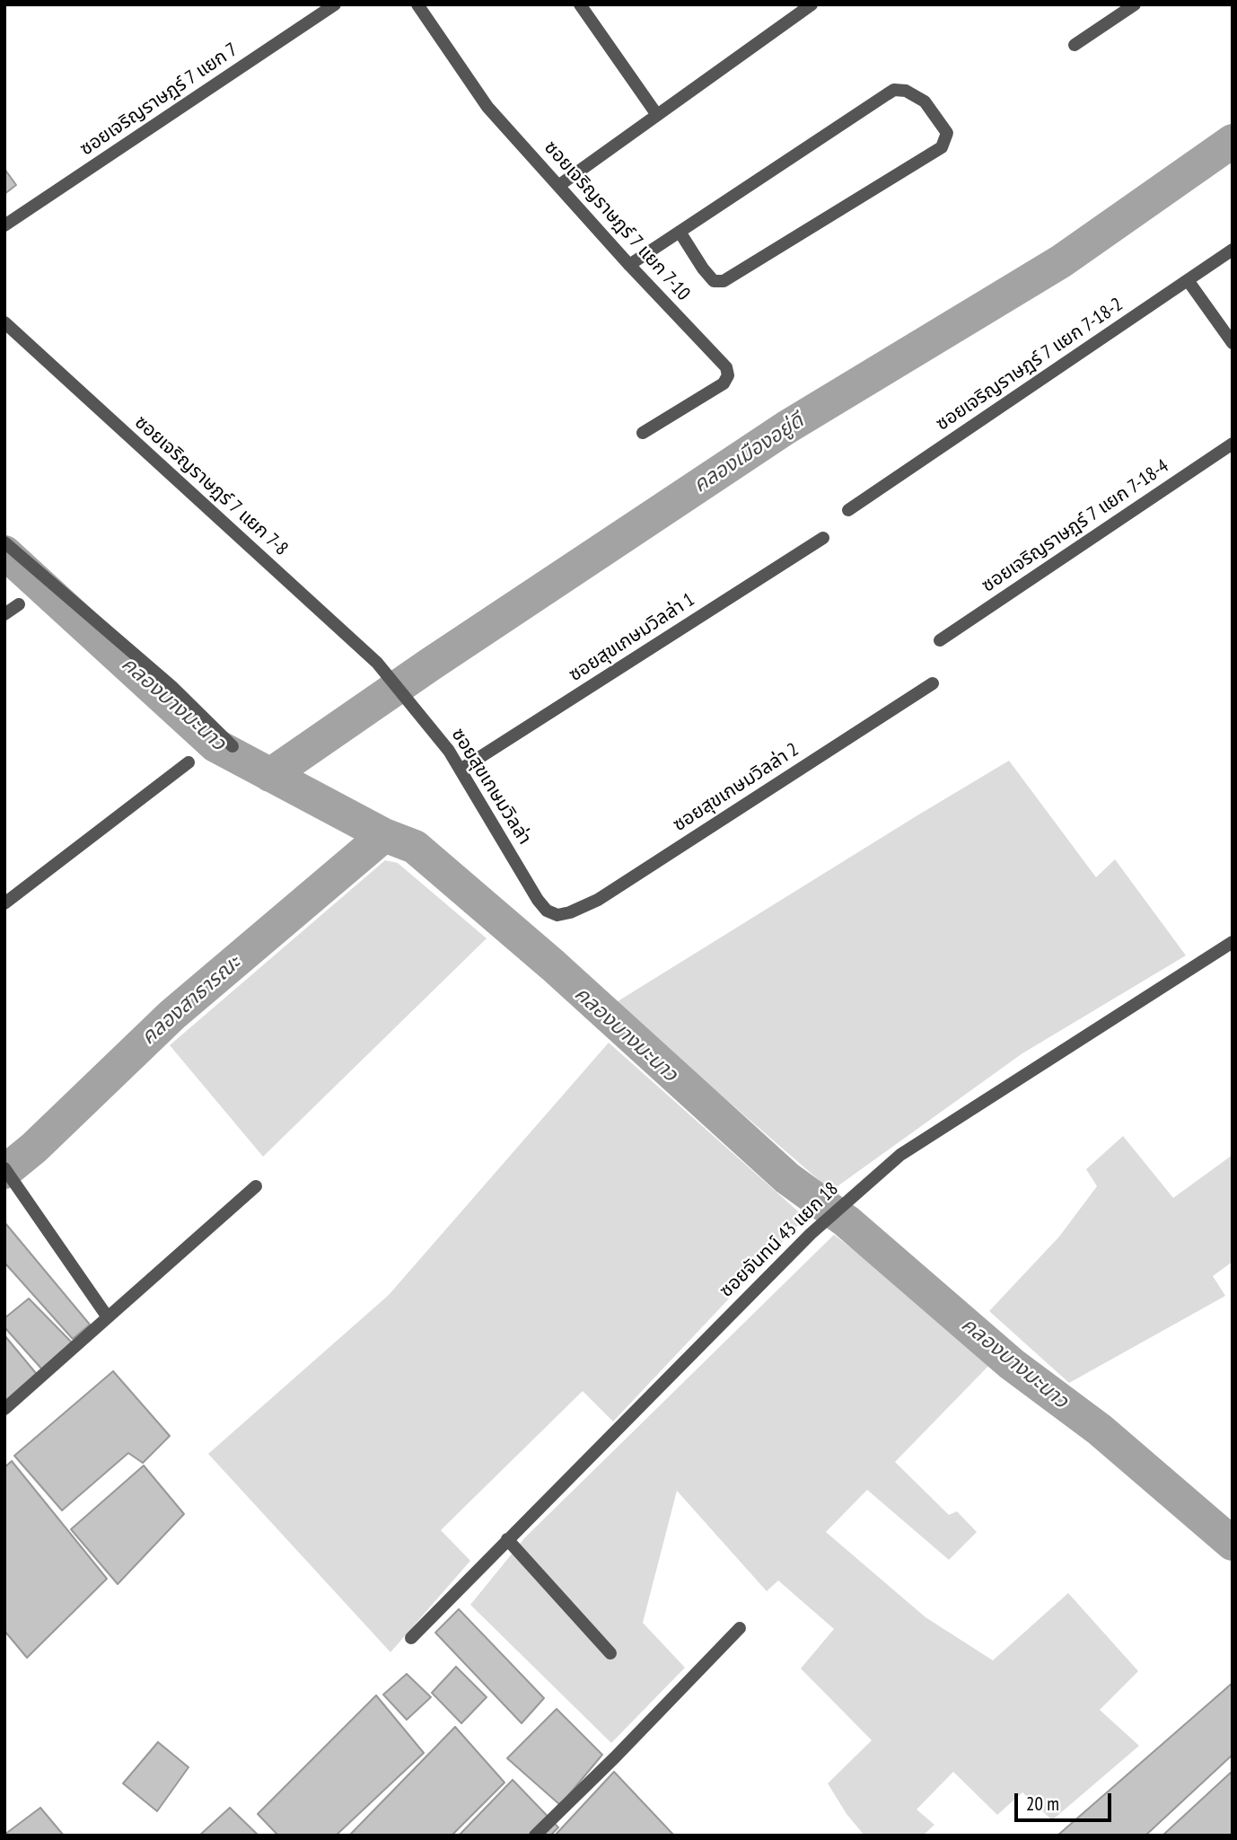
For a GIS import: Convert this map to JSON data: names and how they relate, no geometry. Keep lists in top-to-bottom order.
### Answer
{
  "streets": {
    "street": [
      "ซอยเจริญราษฎร์ 7 แยก 7",
      "ซอยเจริญราษฎร์ 7 แยก 7-10",
      "ซอยเจริญราษฎร์ 7 แยก 7-18-2",
      "ซอยเจริญราษฎร์ 7 แยก 7-8",
      "ซอยเจริญราษฎร์ 7 แยก 7-18-4",
      "ซอยสุขเกษมวิลล่า 1",
      "ซอยสุขเกษมวิลล่า",
      "ซอยสุขเกษมวิลล่า 2",
      "ซอยจันทน์ 43 แยก 18"
    ]
  },
  "crossings": [
    ["ซอยเจริญราษฎร์ 7 แยก 7-8", "ซอยสุขเกษมวิลล่า"],
    ["ซอยสุขเกษมวิลล่า 1", "ซอยสุขเกษมวิลล่า"],
    ["ซอยสุขเกษมวิลล่า", "ซอยสุขเกษมวิลล่า 2"]
  ],
  "water": ["คลองเมืองอยู่ดี", "คลองบางมะนาว", "คลองสาธารณะ"],
  "scale_bar": "20 m"
}
